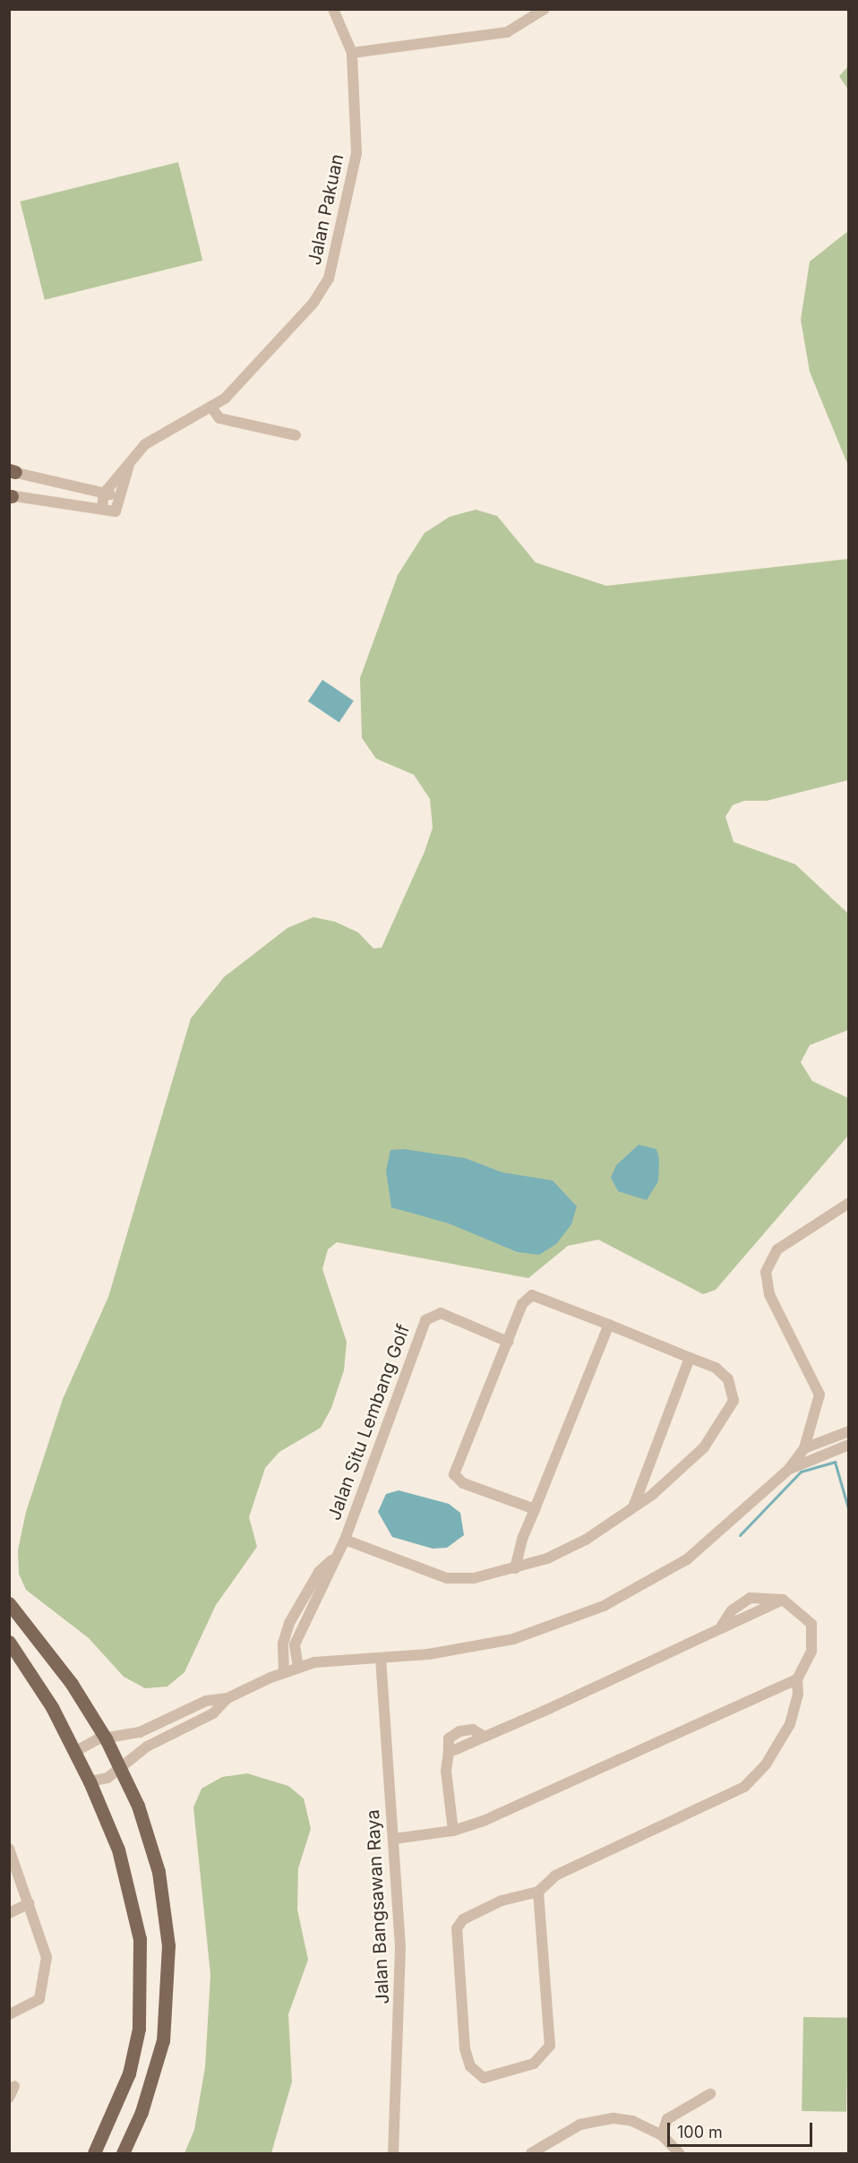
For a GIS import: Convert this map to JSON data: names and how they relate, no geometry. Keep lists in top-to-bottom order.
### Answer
{
  "streets": {
    "street": ["Jalan Pakuan", "Jalan Situ Lembang Golf", "Jalan Bangsawan Raya"]
  },
  "scale_bar": "100 m"
}
